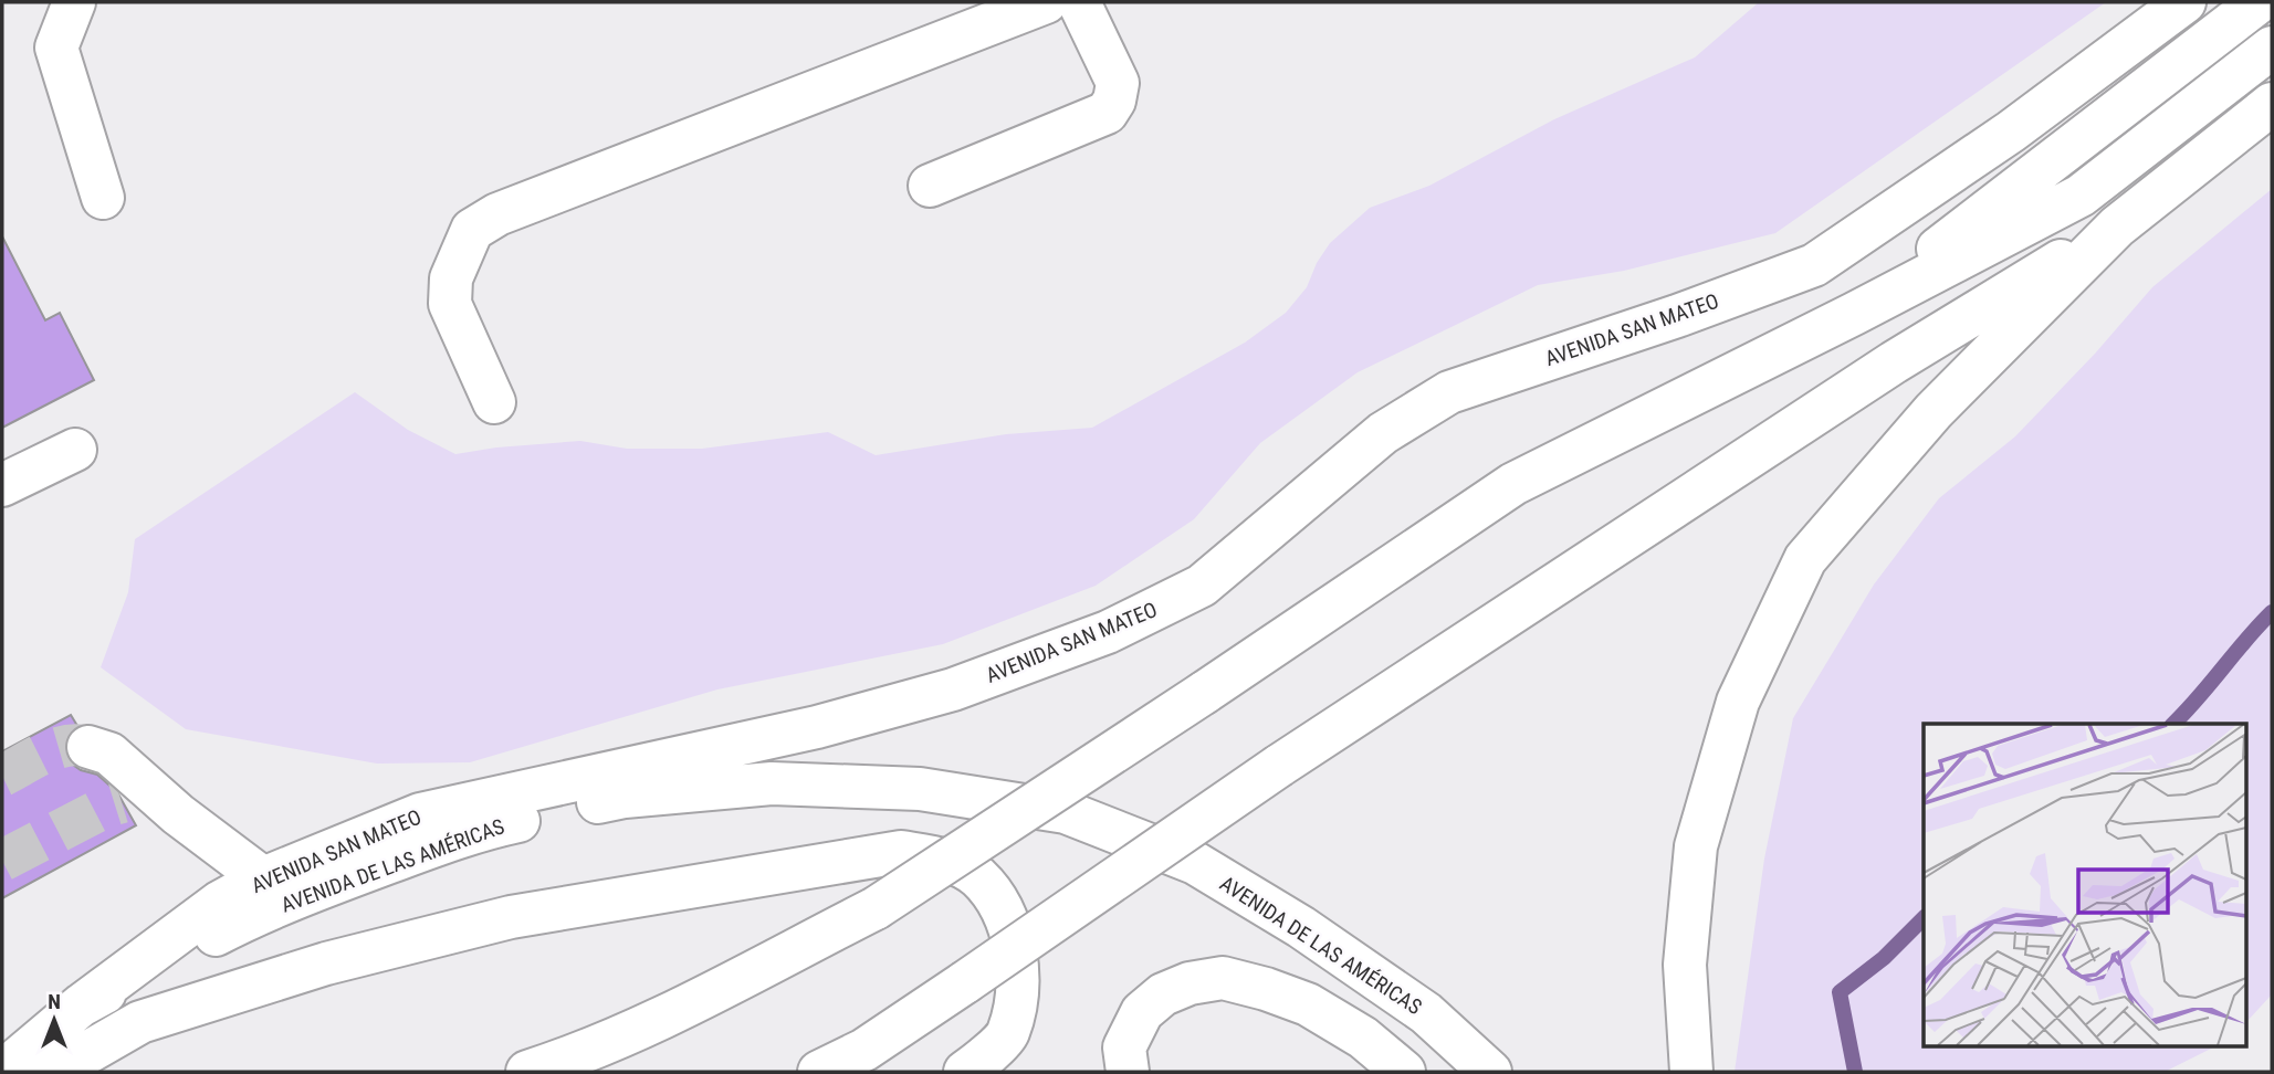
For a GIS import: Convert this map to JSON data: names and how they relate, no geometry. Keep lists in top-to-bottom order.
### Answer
{
  "streets": {
    "main road": ["AVENIDA SAN MATEO", "AVENIDA DE LAS AMÉRICAS"]
  },
  "crossings": [
    ["AVENIDA SAN MATEO", "AVENIDA DE LAS AMÉRICAS"]
  ],
  "north": "top"
}
